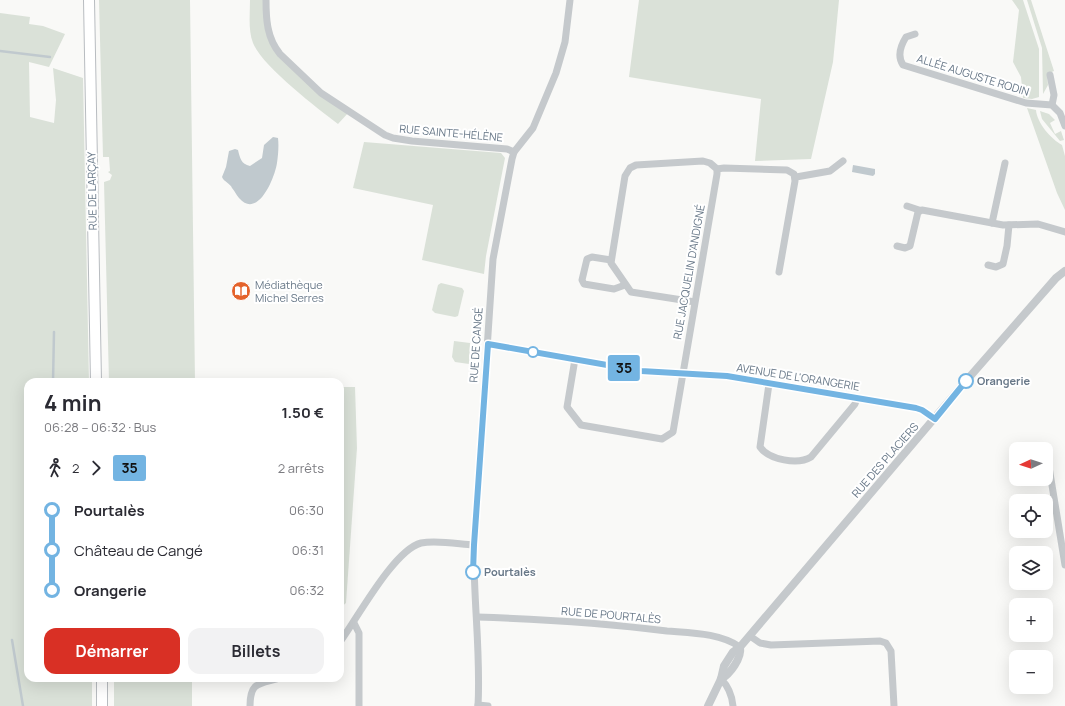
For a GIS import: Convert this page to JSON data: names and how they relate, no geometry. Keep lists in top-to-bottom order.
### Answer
{
  "streets": {
    "main road": ["RUE DE LARÇAY"],
    "street": [
      "ALLÉE AUGUSTE RODIN",
      "RUE SAINTE-HÉLÈNE",
      "RUE JACQUELIN D'ANDIGNÉ",
      "RUE DE CANGÉ",
      "AVENUE DE L'ORANGERIE",
      "RUE DES PLACIERS",
      "RUE DE POURTALÈS"
    ]
  },
  "crossings": [
    ["RUE SAINTE-HÉLÈNE", "RUE DE CANGÉ"],
    ["RUE JACQUELIN D'ANDIGNÉ", "AVENUE DE L'ORANGERIE"],
    ["RUE DE CANGÉ", "AVENUE DE L'ORANGERIE"],
    ["RUE DE CANGÉ", "RUE DE POURTALÈS"],
    ["AVENUE DE L'ORANGERIE", "RUE DES PLACIERS"],
    ["RUE DES PLACIERS", "RUE DE POURTALÈS"]
  ],
  "places": {
    "library": ["Médiathèque Michel Serres"],
    "other": ["Orangerie", "Pourtalès"]
  },
  "lines": ["bus line 35"],
  "north": "left",
  "page": {
    "on_map": "35",
    "heading": ["4 min", "06:28 – 06:32 · Bus", "1.50 €"],
    "map_buttons": ["+", "−"],
    "legs": ["2", "35", "2 arrêts"],
    "list": [
      {
        "name": "Pourtalès",
        "value": "06:30"
      },
      {
        "name": "Château de Cangé",
        "value": "06:31"
      },
      {
        "name": "Orangerie",
        "value": "06:32"
      }
    ],
    "buttons": ["Démarrer", "Billets"]
  }
}
